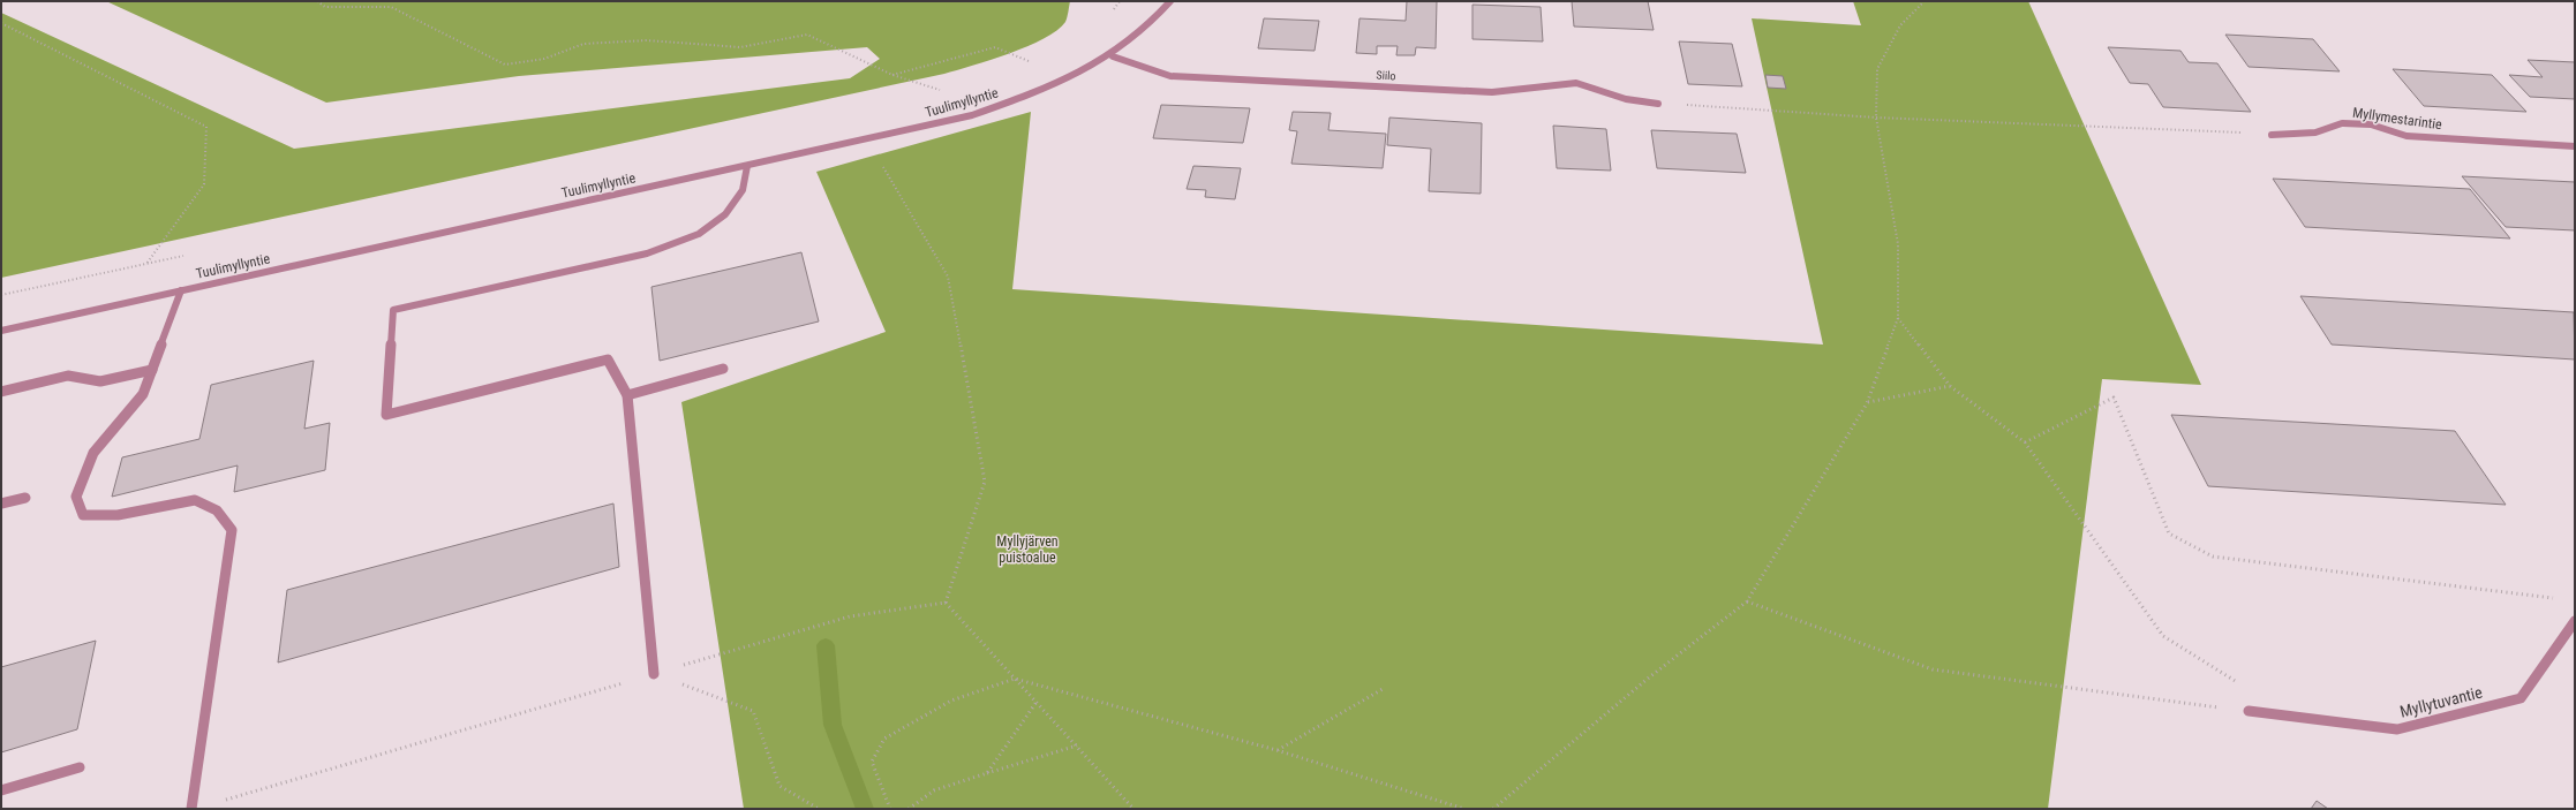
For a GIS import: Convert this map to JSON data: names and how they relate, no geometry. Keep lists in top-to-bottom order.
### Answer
{
  "streets": {
    "street": [
      "Siilo",
      "Tuulimyllyntie",
      "Myllymestarintie",
      "Myllytuvantie"
    ]
  },
  "crossings": [
    ["Siilo", "Tuulimyllyntie"]
  ],
  "parks": ["Myllyjärven puistoalue"]
}
